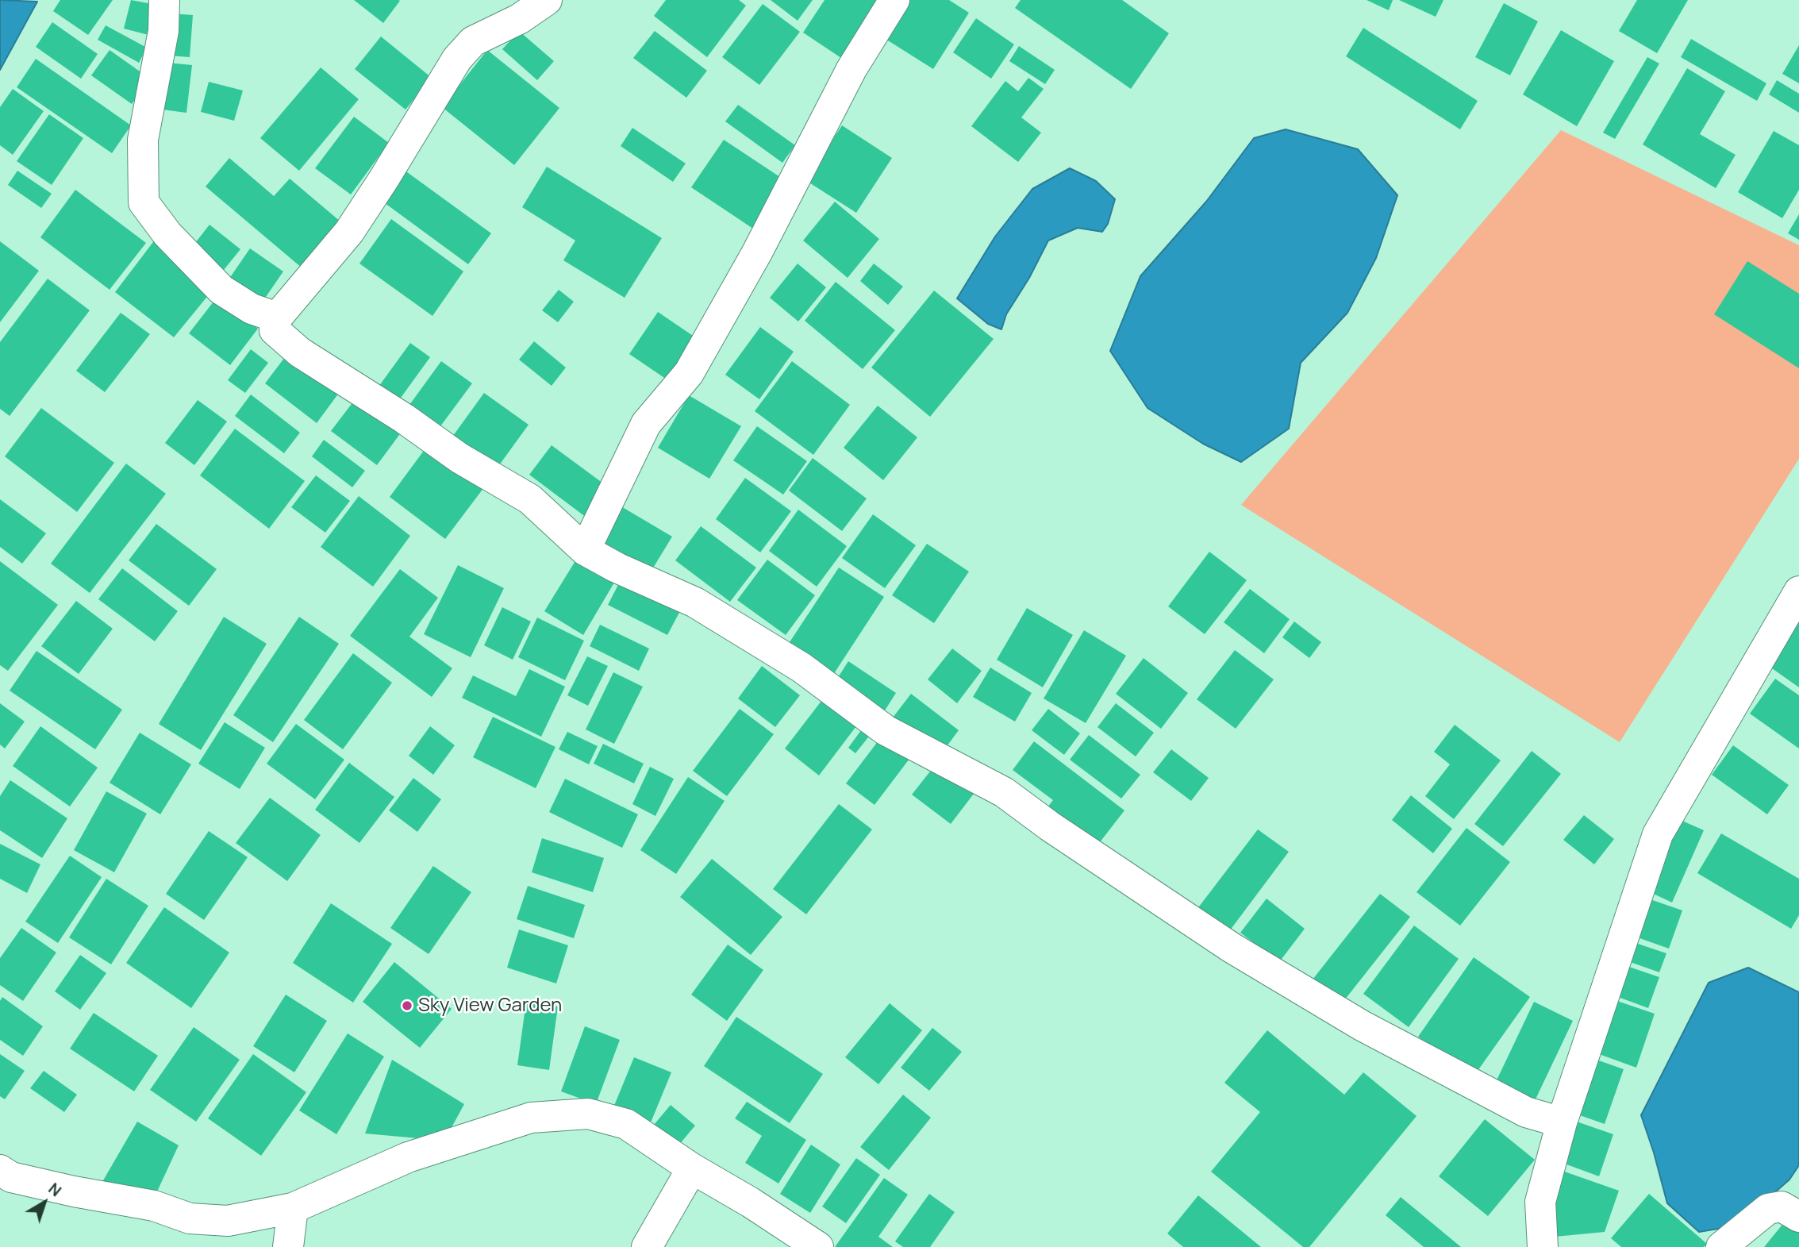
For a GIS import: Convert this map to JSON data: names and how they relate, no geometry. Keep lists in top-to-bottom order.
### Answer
{
  "places": ["Sky View Garden"],
  "north": "top right"
}
